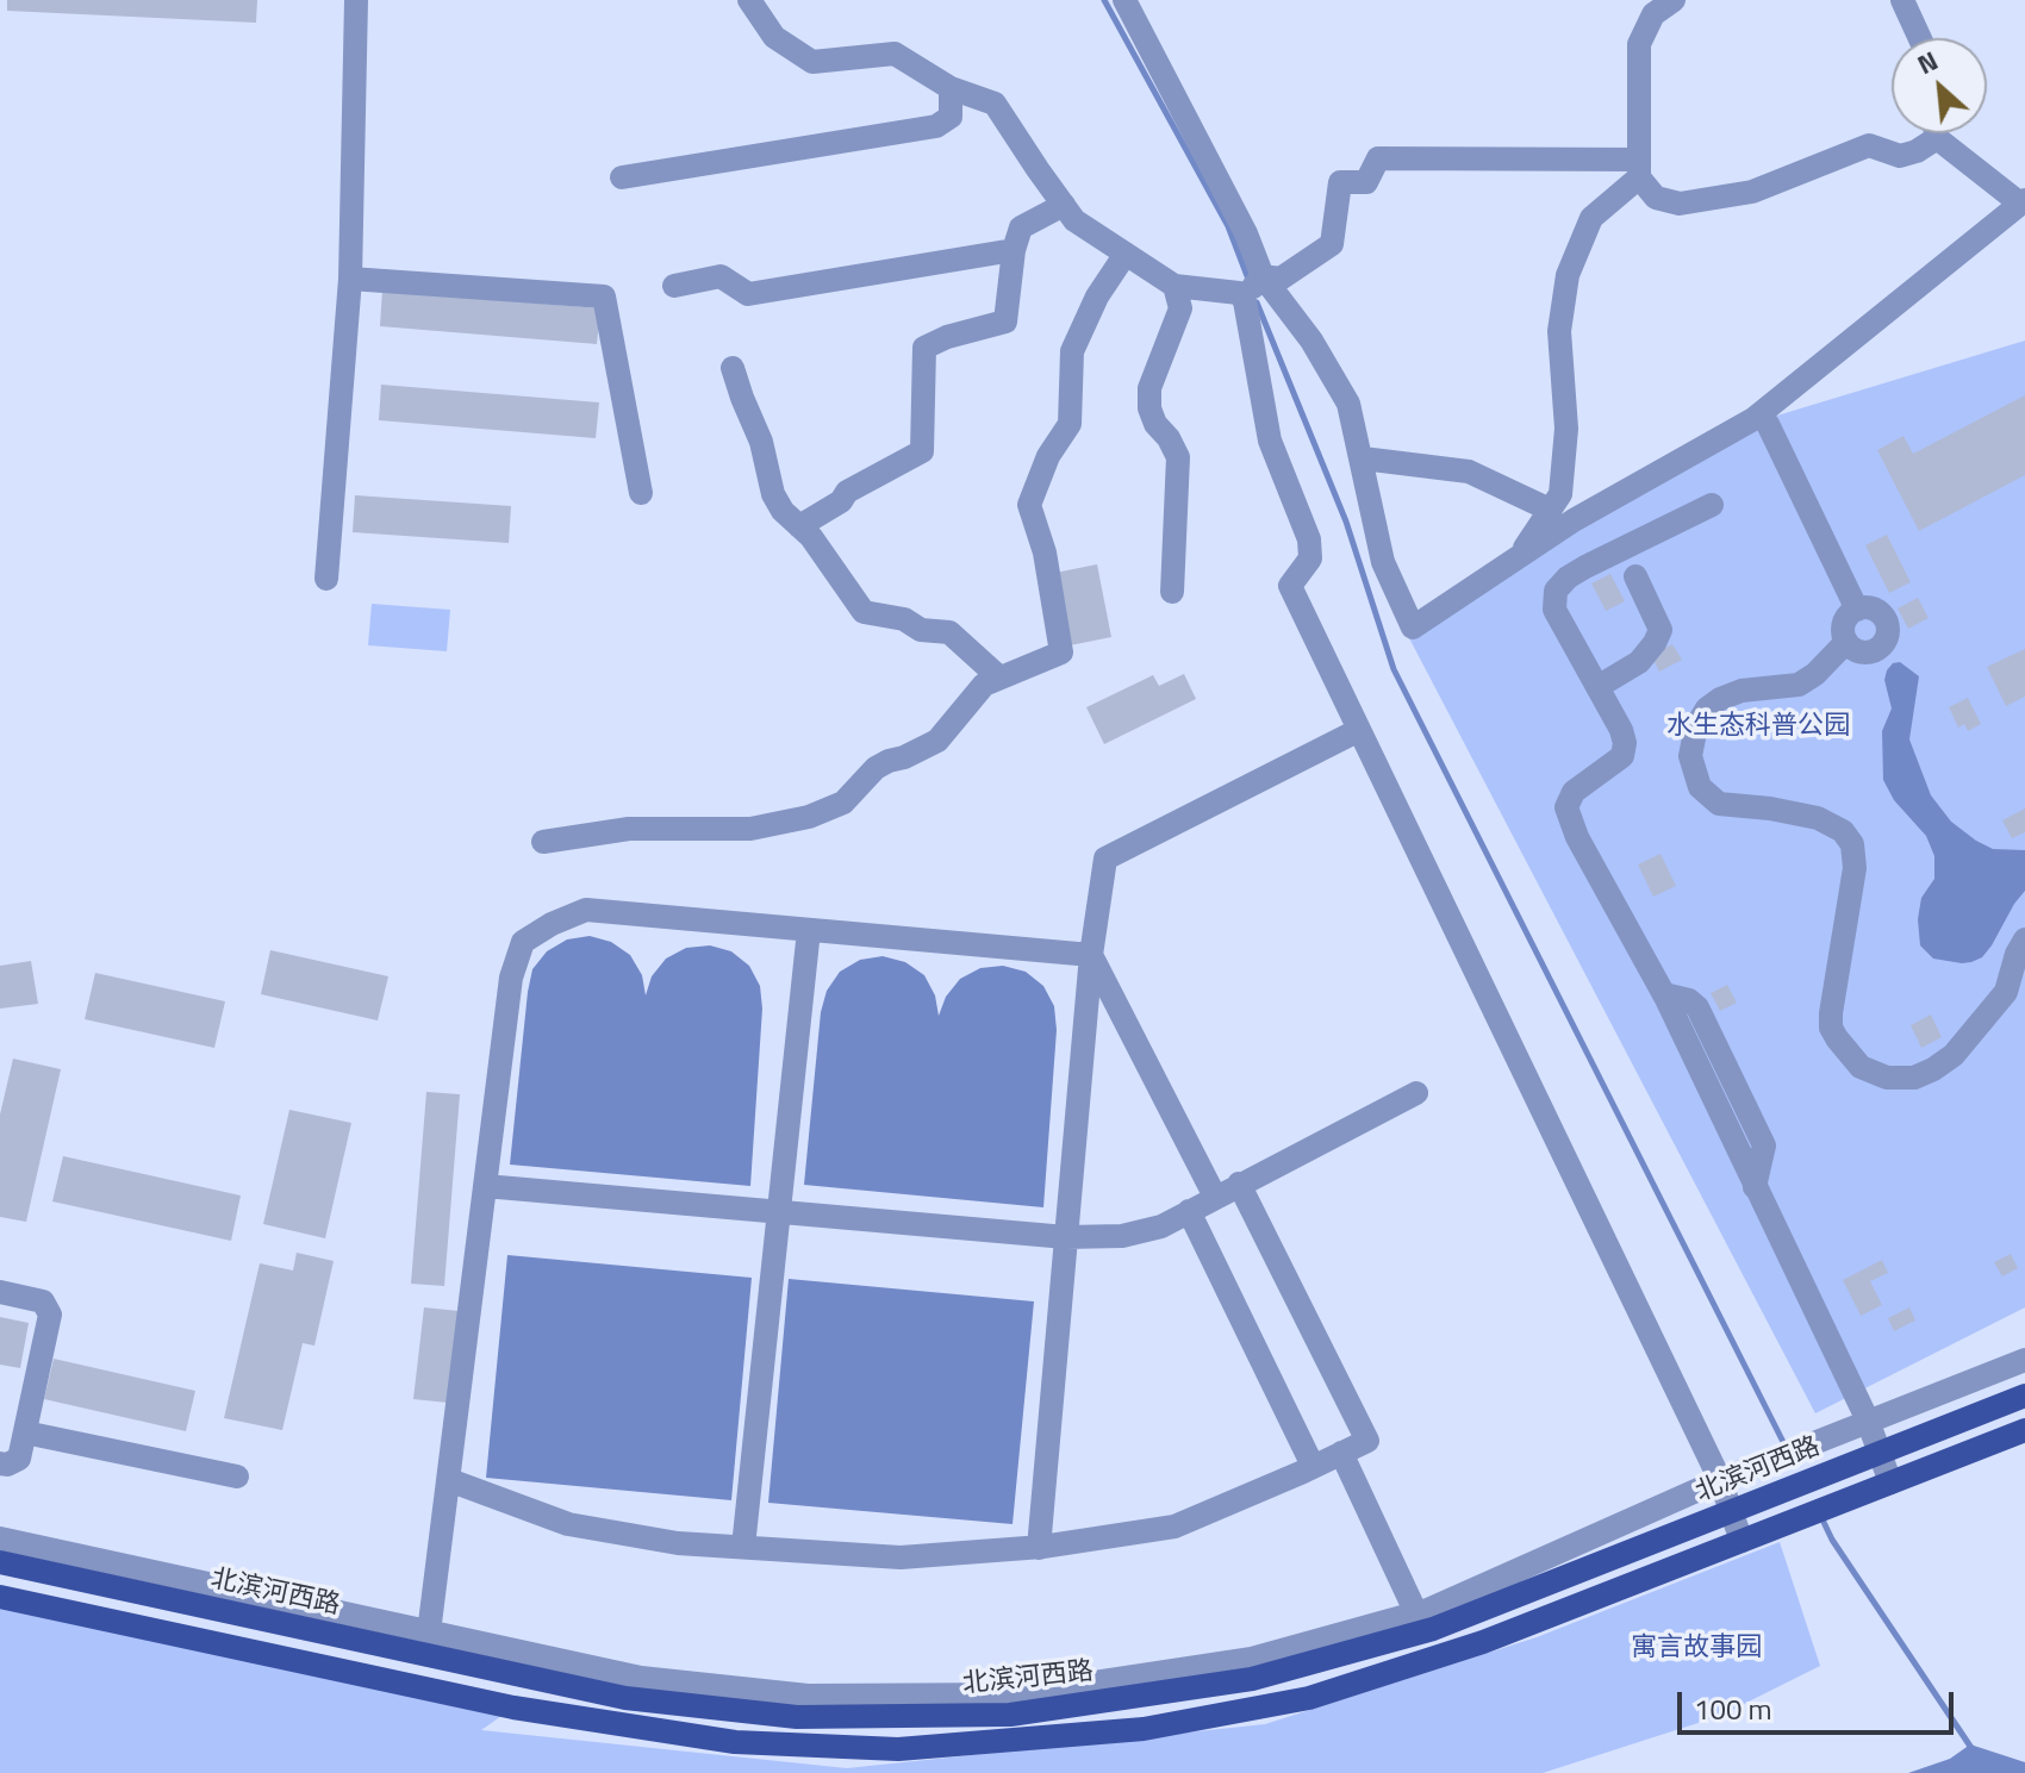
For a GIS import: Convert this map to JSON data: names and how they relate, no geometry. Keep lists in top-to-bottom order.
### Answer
{
  "streets": {
    "main road": ["北滨河西路"]
  },
  "parks": ["水生态科普公园", "寓言故事园"],
  "scale_bar": "100 m",
  "north": "top left"
}
